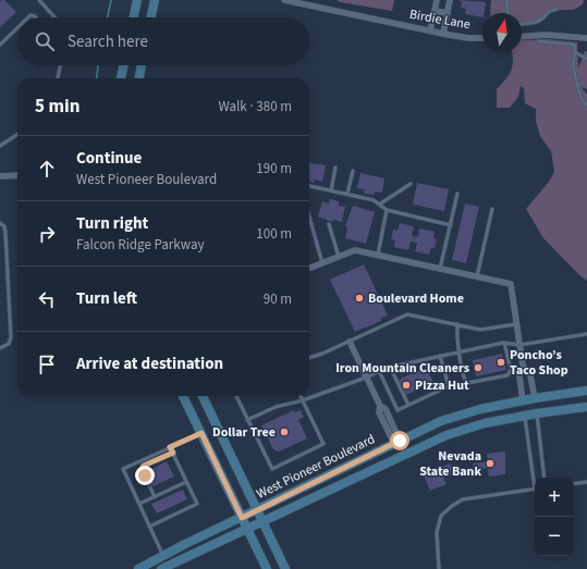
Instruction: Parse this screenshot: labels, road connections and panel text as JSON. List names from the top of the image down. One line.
{"streets":{"main road":["West Pioneer Boulevard"],"street":["Birdie Lane"]},"places":["Boulevard Home","Poncho’s Taco Shop","Iron Mountain Cleaners","Pizza Hut","Dollar Tree","Nevada State Bank"],"north":"top","page":{"search":"Search here","heading":["5 min","Walk · 380 m"],"list":[["Continue","West Pioneer Boulevard","190 m"],["Turn right","Falcon Ridge Parkway","100 m"],["Turn left","90 m"],"Arrive at destination"],"map_buttons":["+","−"]}}
